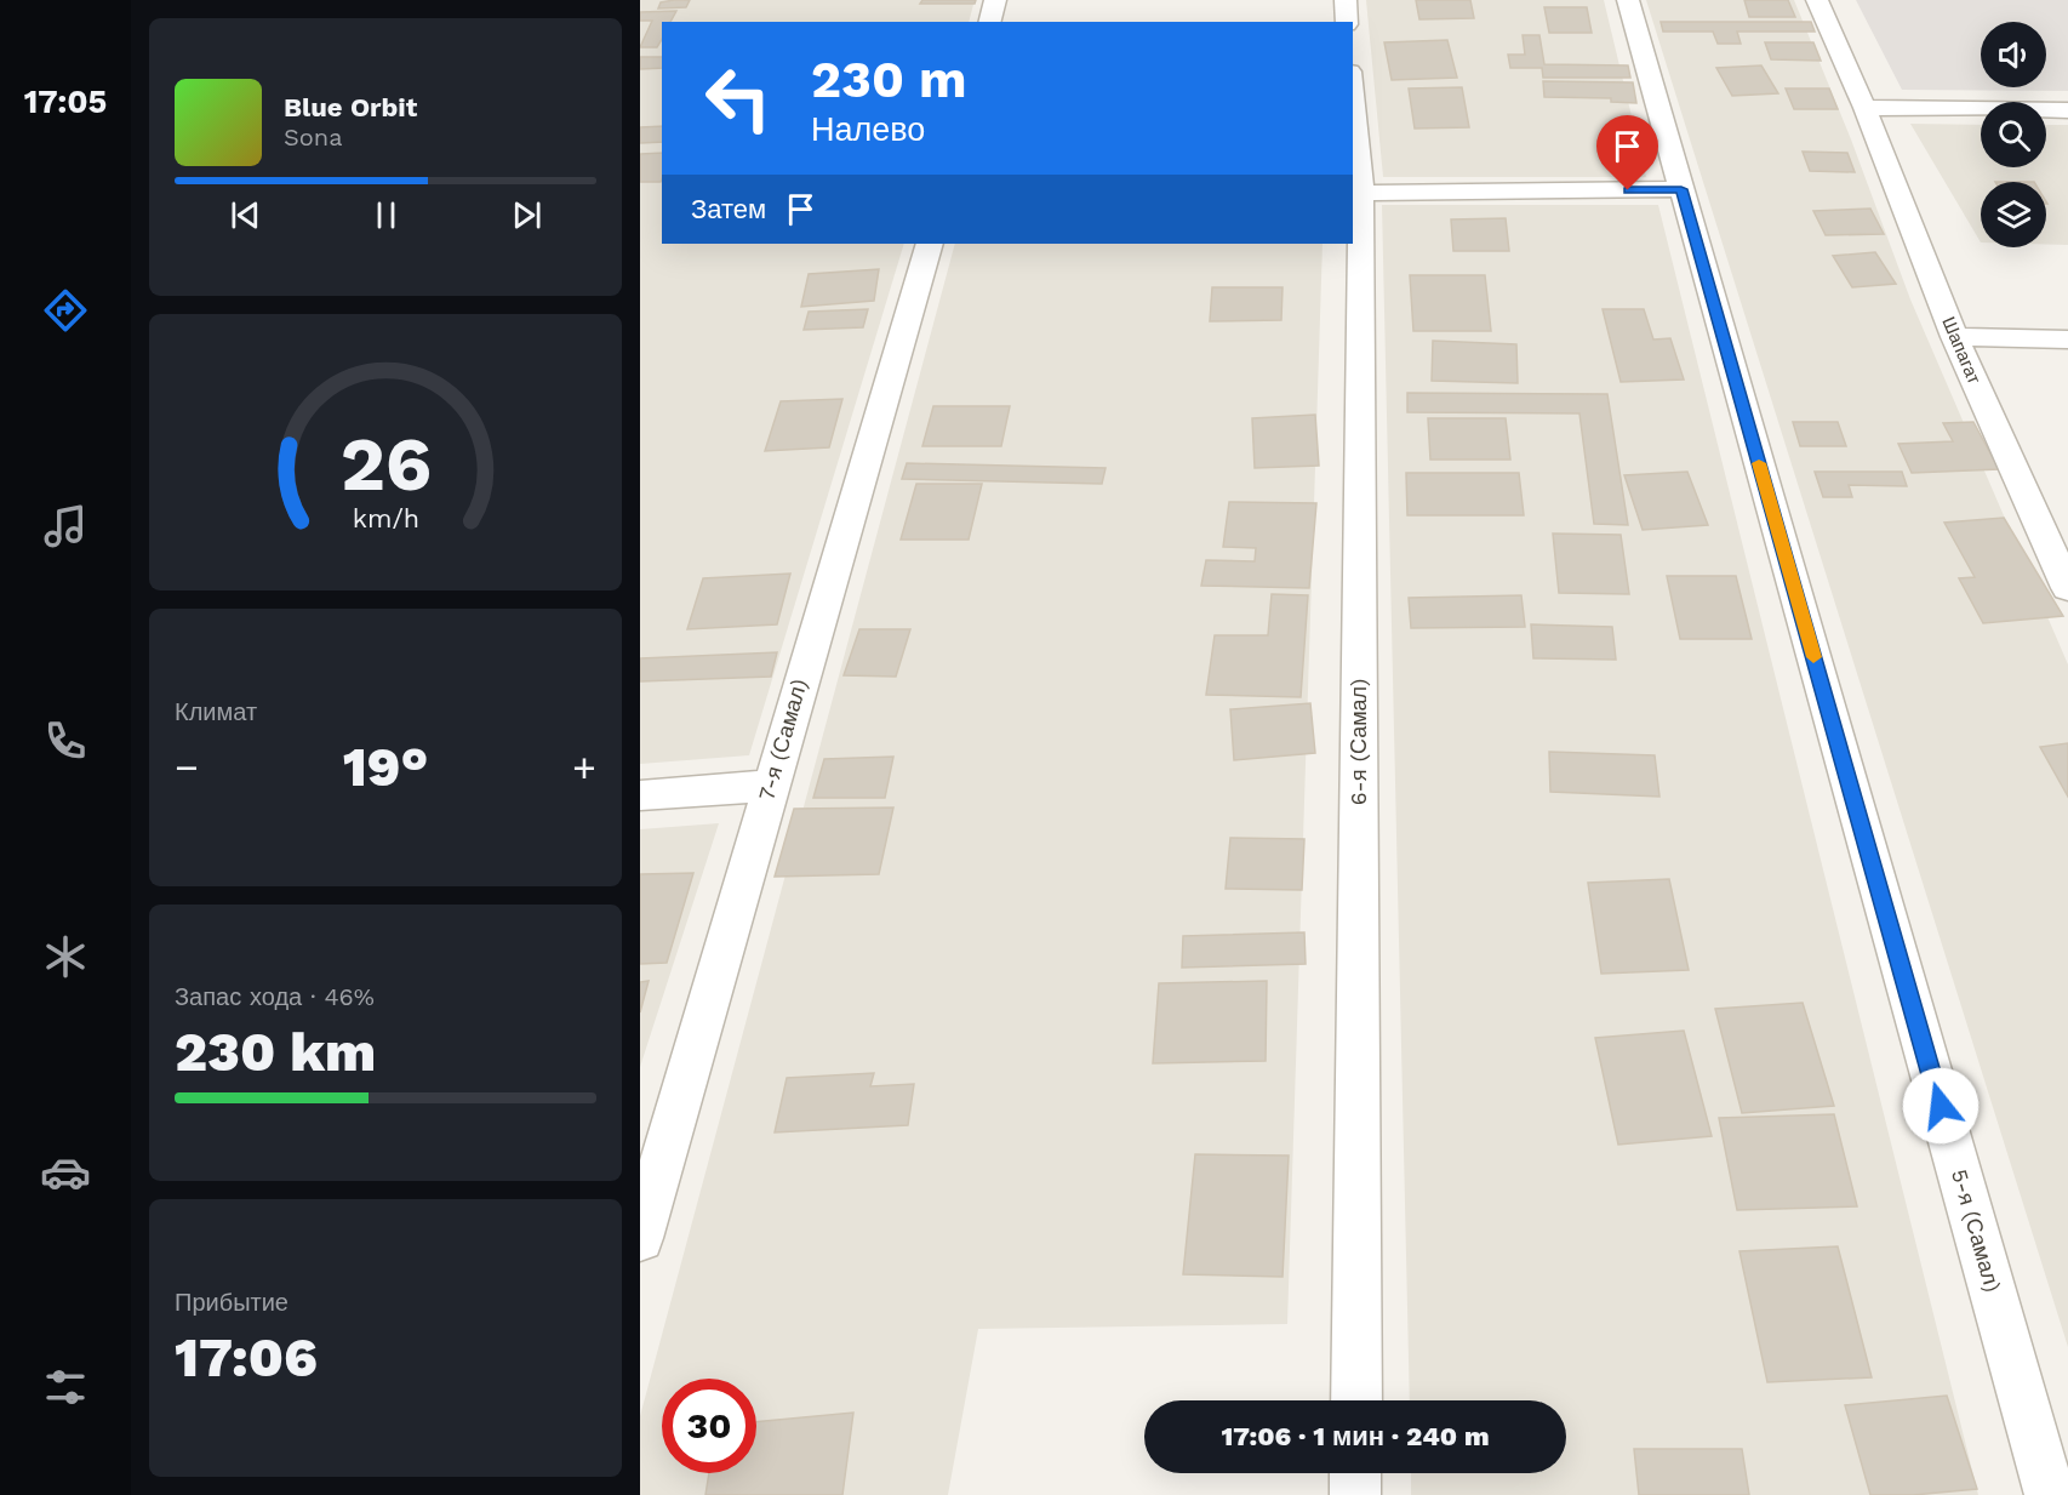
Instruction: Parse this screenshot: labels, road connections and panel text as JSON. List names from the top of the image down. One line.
{"streets":{"street":["Шапагат","7-я (Самал)","6-я (Самал)","5-я (Самал)"]},"page":{"tabs":"17:05","turn":["230 m","Налево"],"song":["Blue Orbit","Sona"],"then":"Затем","tile":["Климат",["Запас хода · 46%","230 km"],["Прибытие","17:06"]],"heat":["−","19°","+"],"limit":"30","trip":"17:06 · 1 мин · 240 m","gauge":["26","km/h"]}}
